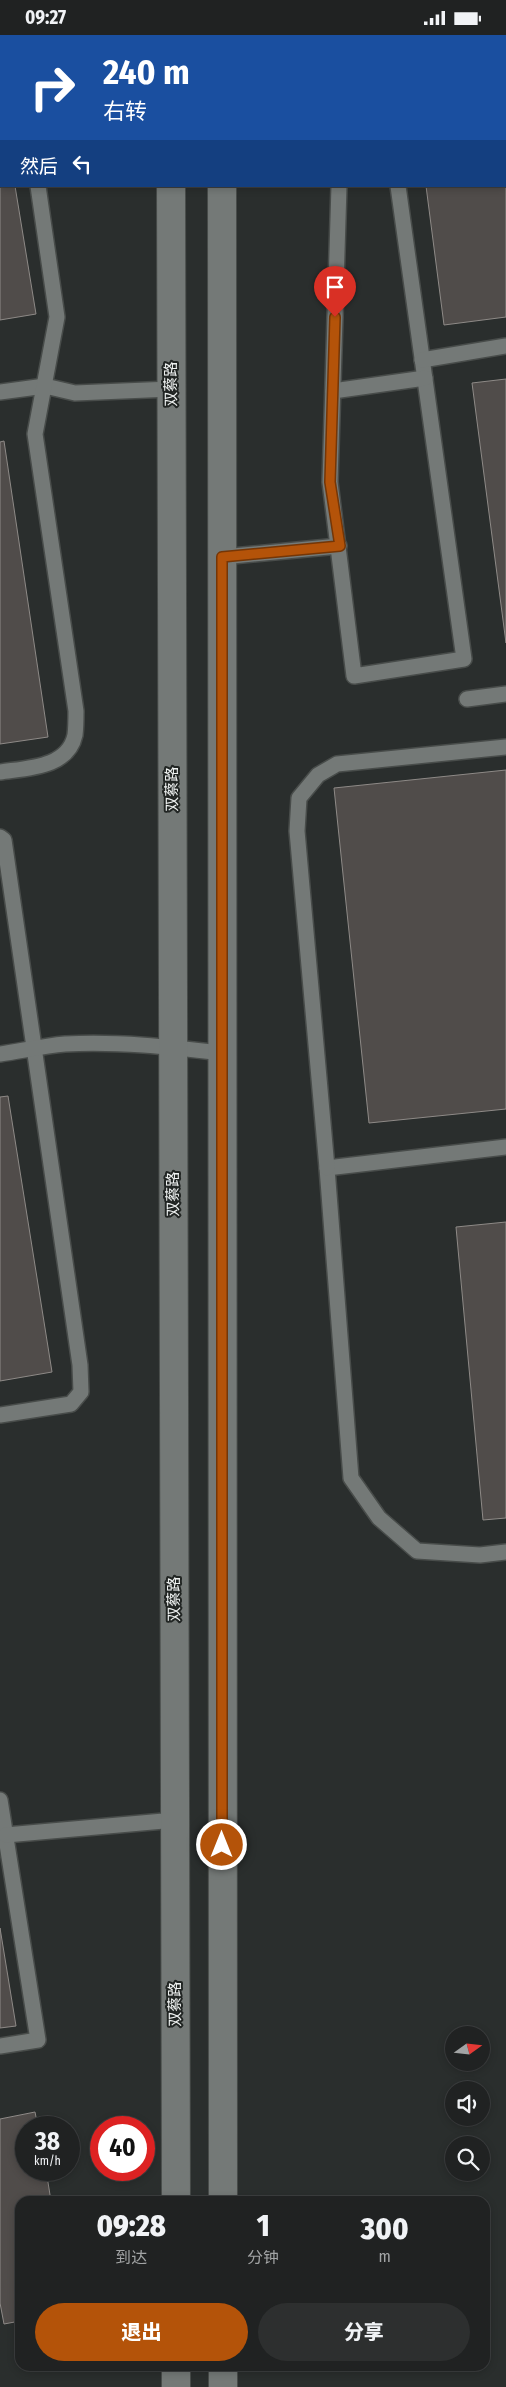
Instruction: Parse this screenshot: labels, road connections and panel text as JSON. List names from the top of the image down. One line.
{"streets":{"street":["双蔡路"]},"north":"right","page":{"status":"09:27","turn":["240 m","右转"],"then":"然后","speed":"38 km/h","limit":"40","eta":["09:28","到达","1","分钟","300","m"],"buttons":["退出","分享"]}}
